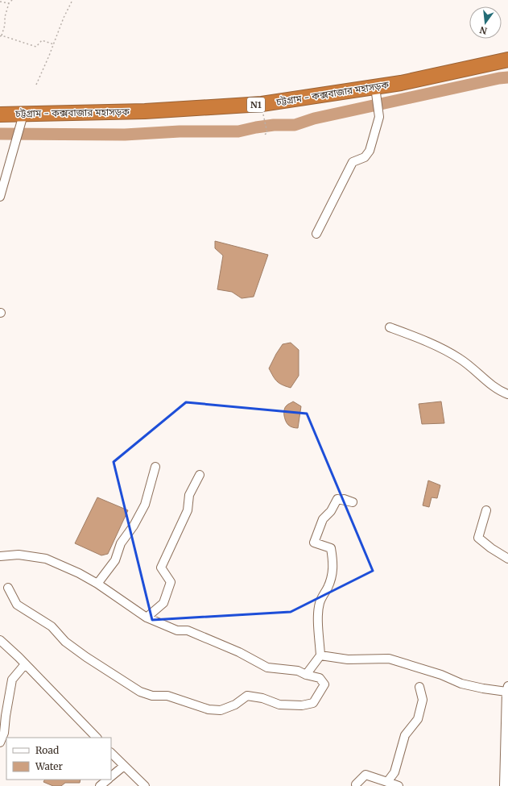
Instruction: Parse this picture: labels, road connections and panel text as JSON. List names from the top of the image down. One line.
{"streets":{"highway":["চট্টগ্রাম - কক্সবাজার মহাসড়ক","N1"]},"legend":["Road","Water"],"north":"bottom"}
